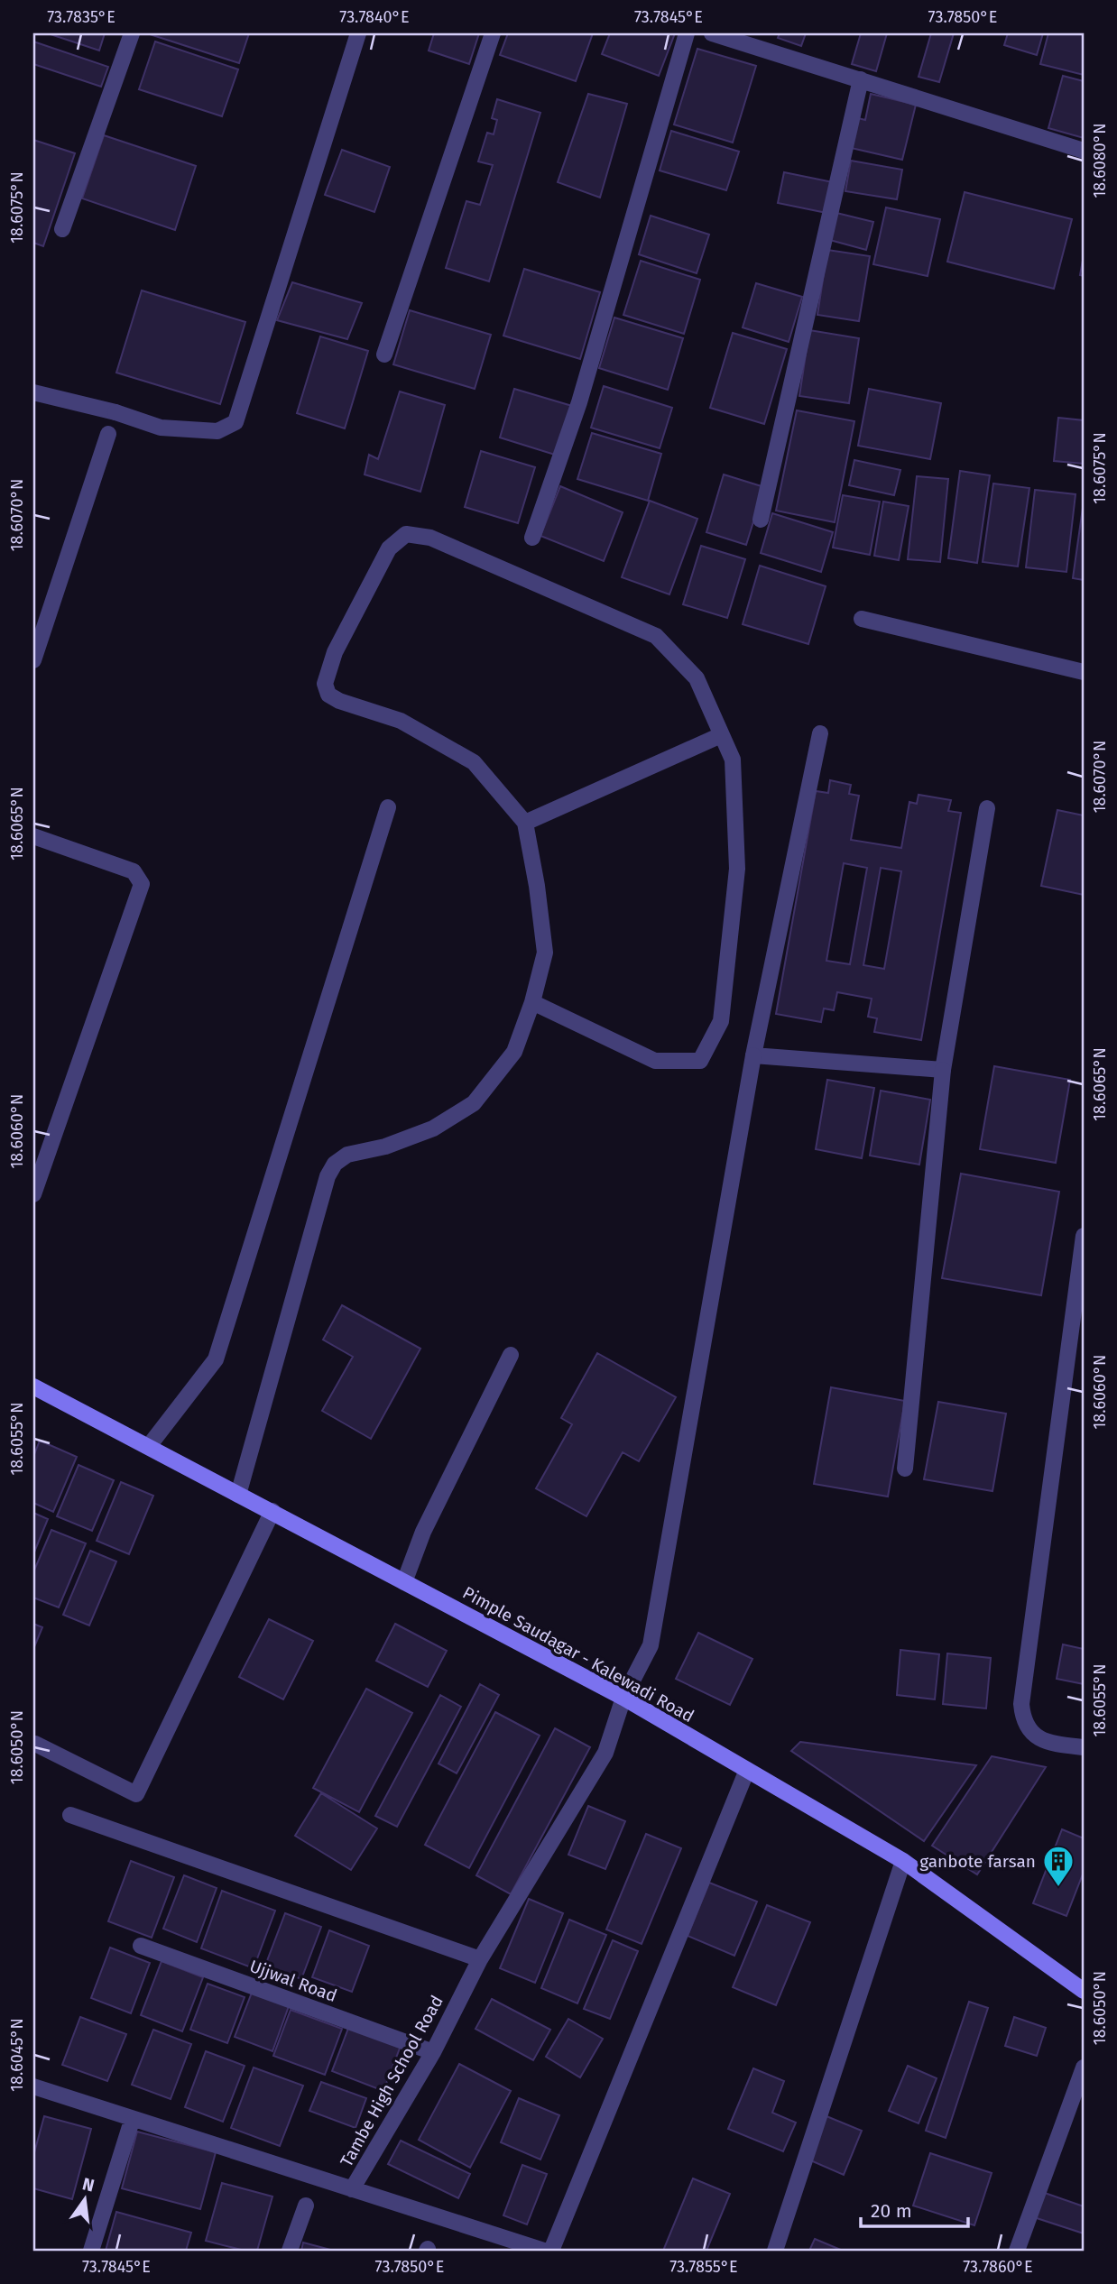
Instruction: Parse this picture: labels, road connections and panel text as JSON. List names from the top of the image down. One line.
{"streets":{"main road":["Pimple Saudagar - Kalewadi Road"],"street":["Ujjwal Road","Tambe High School Road"]},"crossings":[["Pimple Saudagar - Kalewadi Road","Tambe High School Road"],["Ujjwal Road","Tambe High School Road"]],"places":{"building":["ganbote farsan"]},"scale_bar":"20 m","north":"top","coordinates":["73.7835°E","73.7840°E","73.7845°E","73.7850°E","18.6080°N","18.6075°N","18.6070°N","18.6065°N","18.6060°N","18.6055°N","18.6050°N","18.6045°N","73.7855°E","73.7860°E"]}
